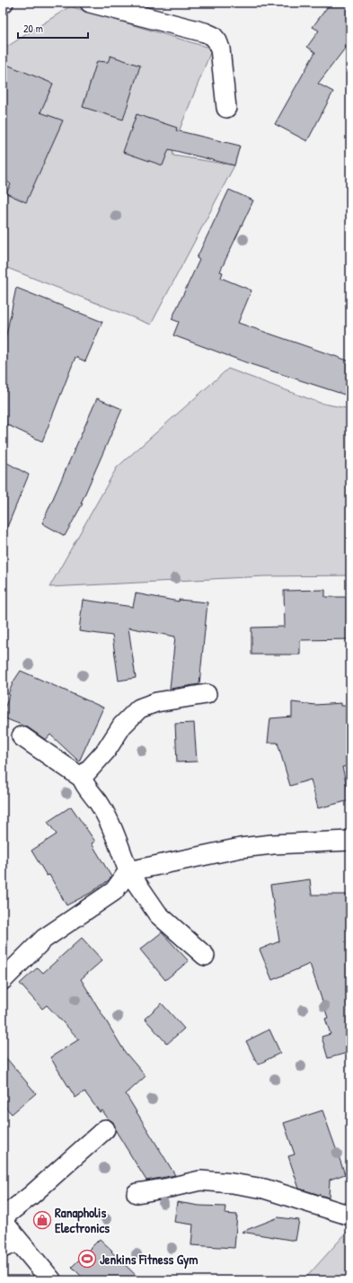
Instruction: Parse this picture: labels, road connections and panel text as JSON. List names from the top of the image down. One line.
{"places":{"shop":["Ranapholis Electronics"],"sports":["Jenkins Fitness Gym"]},"scale_bar":"20 m"}
